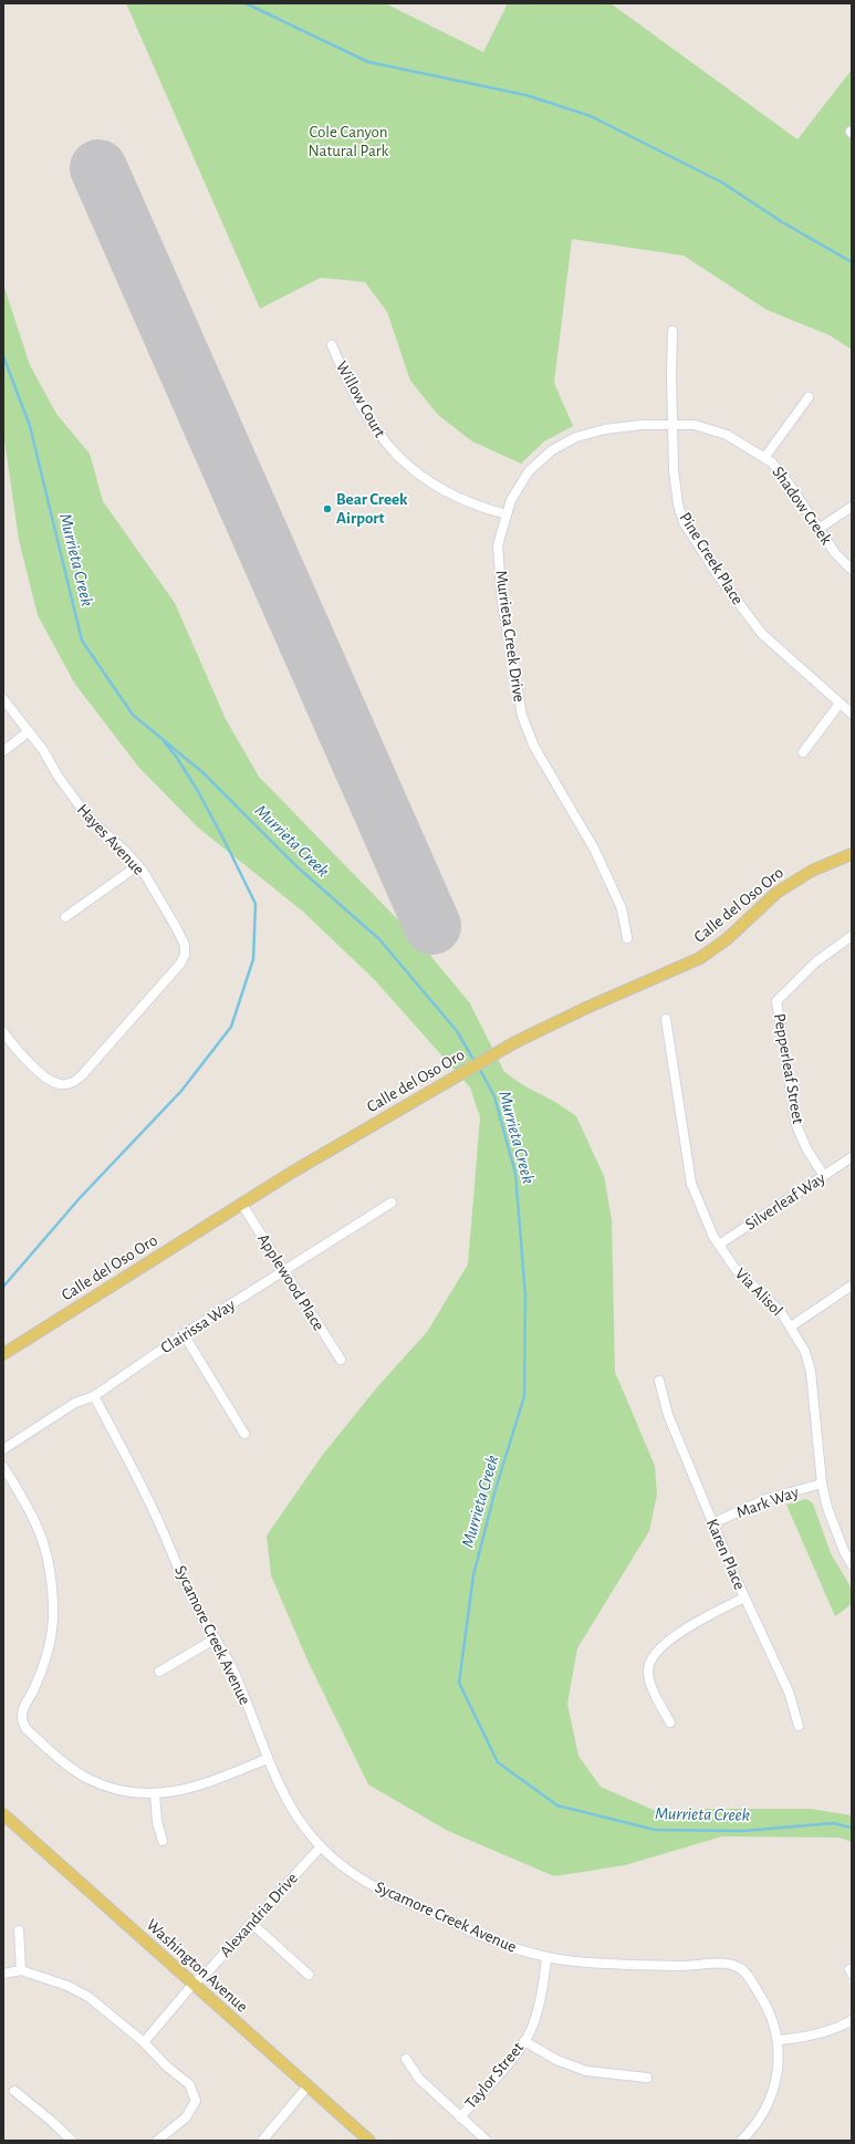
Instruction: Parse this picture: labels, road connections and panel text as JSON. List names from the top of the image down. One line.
{"streets":{"main road":["Calle del Oso Oro","Washington Avenue"],"street":["Willow Court","Shadow Creek","Pine Creek Place","Murrieta Creek Drive","Hayes Avenue","Pepperleaf Street","Silverleaf Way","Applewood Place","Via Alisol","Clairissa Way","Mark Way","Karen Place","Sycamore Creek Avenue","Alexandria Drive","Taylor Street"]},"crossings":[["Willow Court","Murrieta Creek Drive"],["Shadow Creek","Pine Creek Place"],["Shadow Creek","Murrieta Creek Drive"],["Pine Creek Place","Murrieta Creek Drive"],["Calle del Oso Oro","Applewood Place"],["Pepperleaf Street","Silverleaf Way"],["Silverleaf Way","Via Alisol"],["Applewood Place","Clairissa Way"],["Via Alisol","Mark Way"],["Clairissa Way","Sycamore Creek Avenue"],["Mark Way","Karen Place"],["Sycamore Creek Avenue","Alexandria Drive"],["Sycamore Creek Avenue","Taylor Street"],["Alexandria Drive","Washington Avenue"]],"water":["Murrieta Creek"],"parks":["Cole Canyon Natural Park"],"places":["Bear Creek Airport"]}
